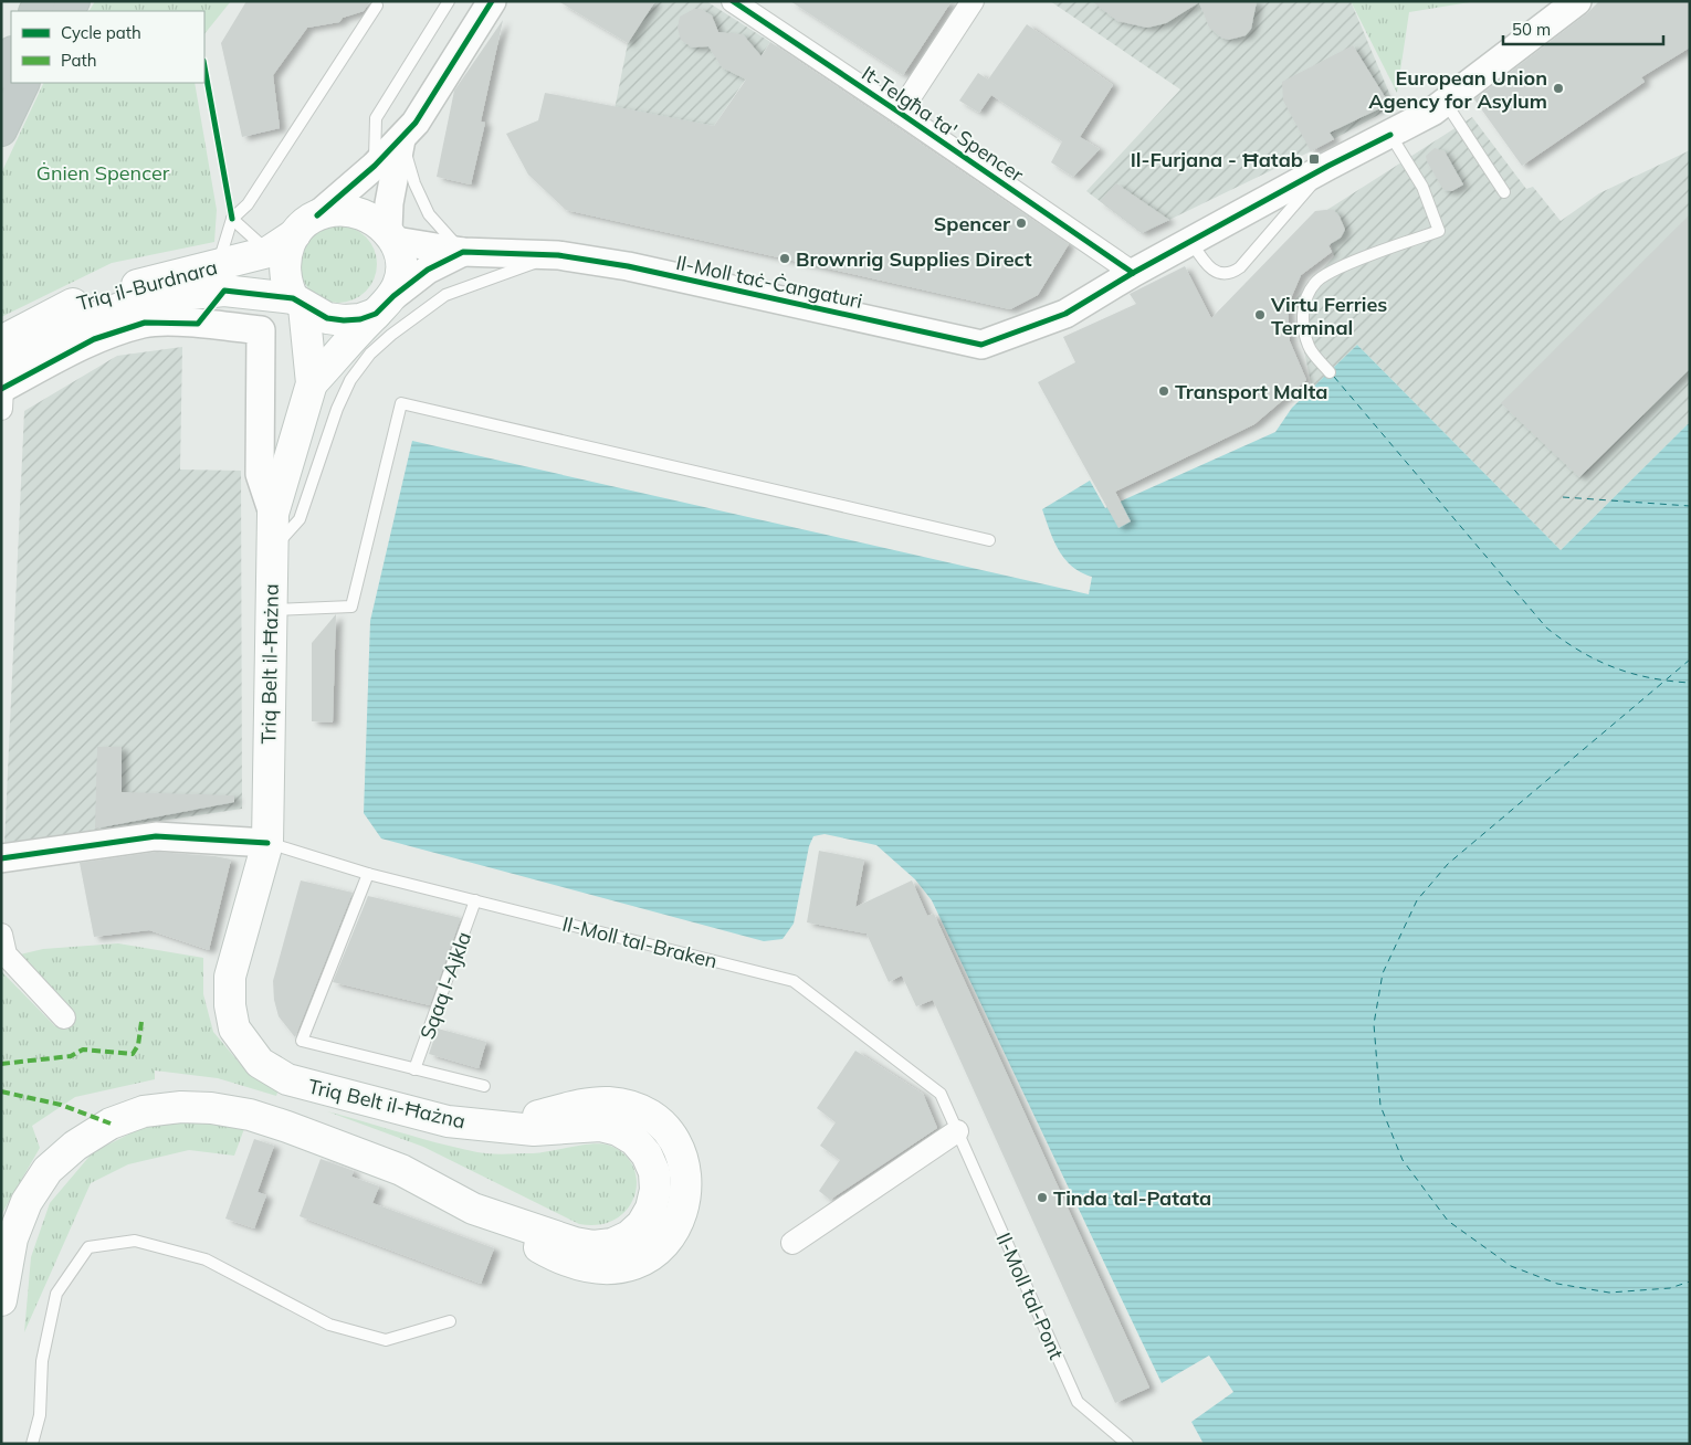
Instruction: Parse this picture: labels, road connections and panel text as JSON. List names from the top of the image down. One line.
{"streets":{"main road":["Triq il-Burdnara","Triq Belt il-Ħażna"],"street":["It-Telgħa ta' Spencer","Il-Moll taċ-Ċangaturi"],"lane":["Il-Moll tal-Braken","Sqaq l-Ajkla","Il-Moll tal-Pont"]},"crossings":[["It-Telgħa ta' Spencer","Il-Moll taċ-Ċangaturi"],["Il-Moll taċ-Ċangaturi","Triq il-Burdnara"],["Triq Belt il-Ħażna","Il-Moll tal-Braken"],["Il-Moll tal-Braken","Sqaq l-Ajkla"],["Il-Moll tal-Braken","Il-Moll tal-Pont"]],"parks":["Ġnien Spencer"],"places":{"other":["European Union Agency for Asylum","Spencer","Brownrig Supplies Direct","Virtu Ferries Terminal","Transport Malta","Tinda tal-Patata"],"transit":["Il-Furjana - Ħatab"]},"legend":["Cycle path","Path"],"scale_bar":"50 m"}
